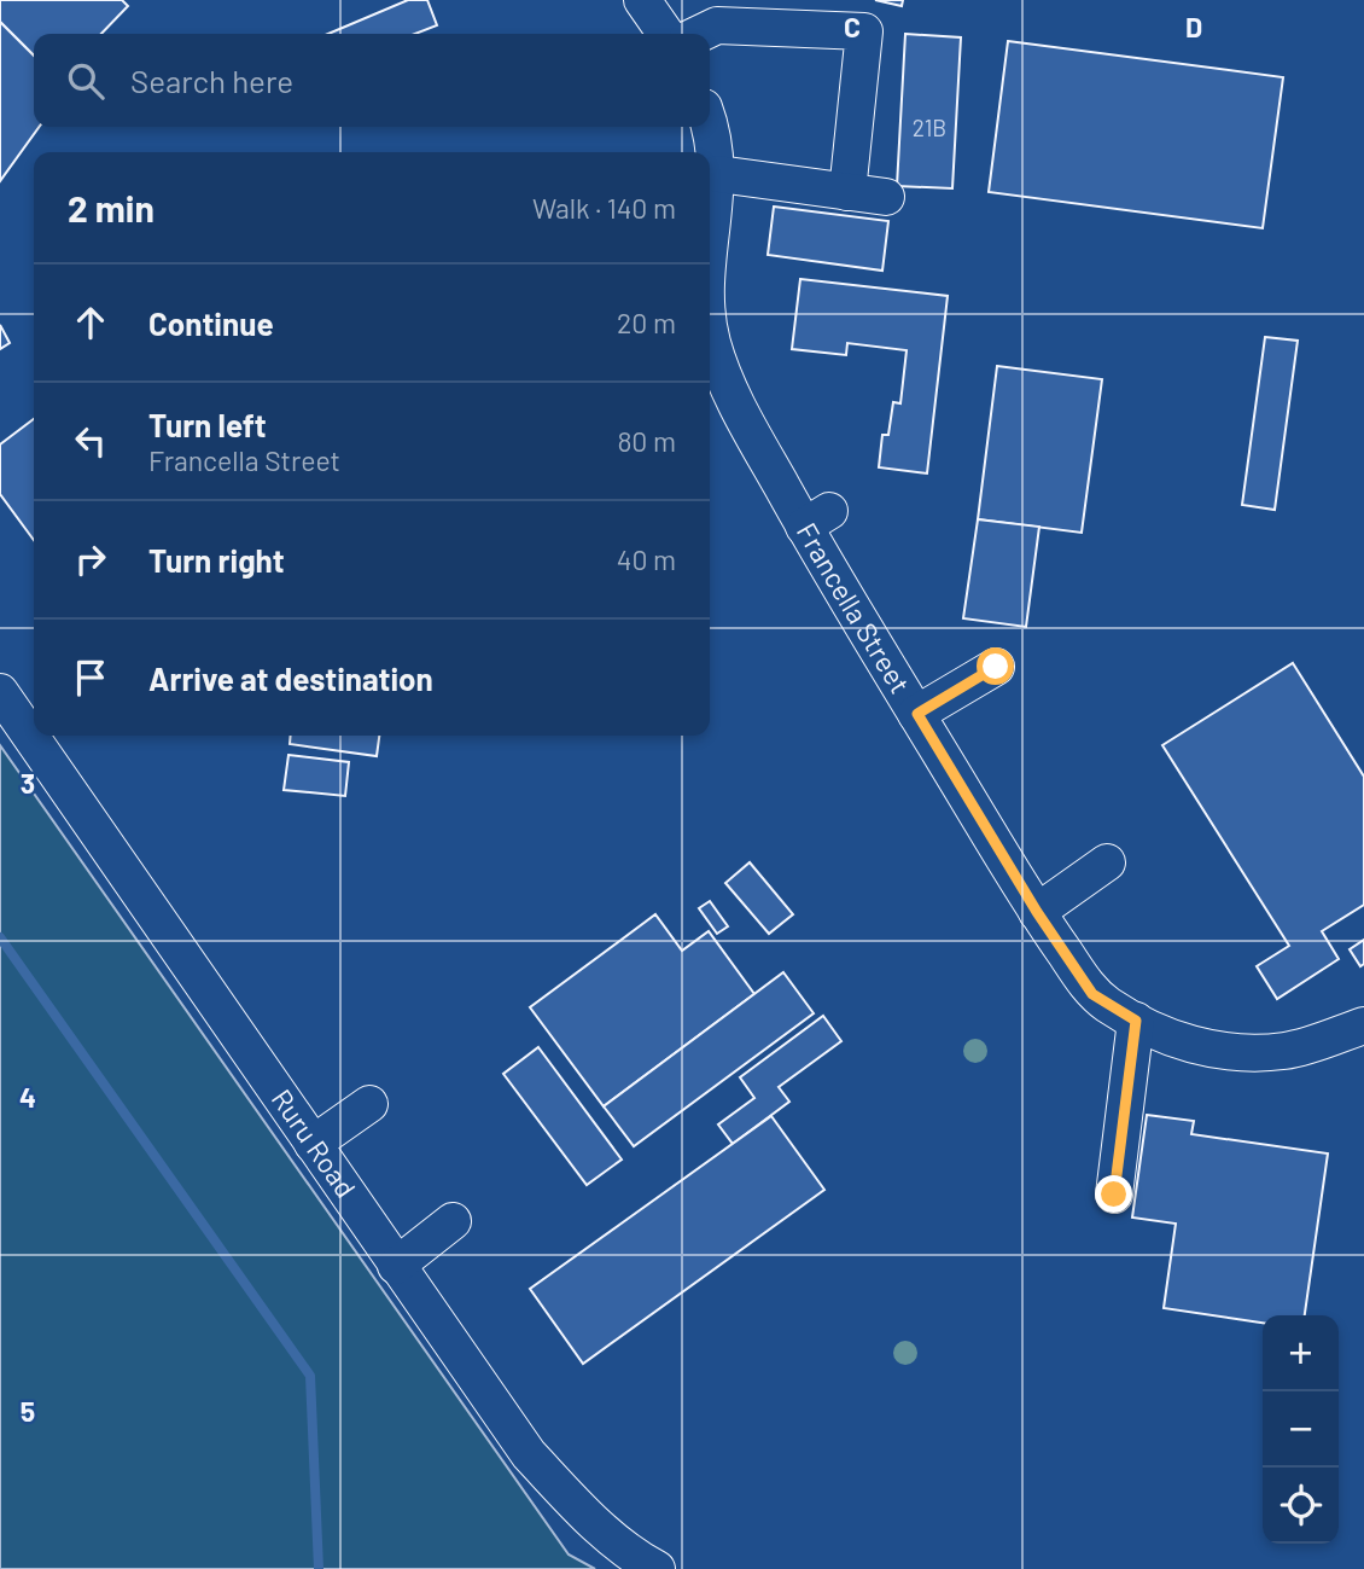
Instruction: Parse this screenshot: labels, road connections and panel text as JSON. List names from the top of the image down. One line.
{"streets":{"street":["Francella Street","Ruru Road"]},"house_numbers":["21B"],"page":{"search":"Search here","heading":["2 min","Walk · 140 m"],"list":[["Continue","20 m"],["Turn left","Francella Street","80 m"],["Turn right","40 m"],"Arrive at destination"],"map_buttons":["+","−"]},"grid":{"columns":["C","D"],"rows":["3","4","5"]}}
